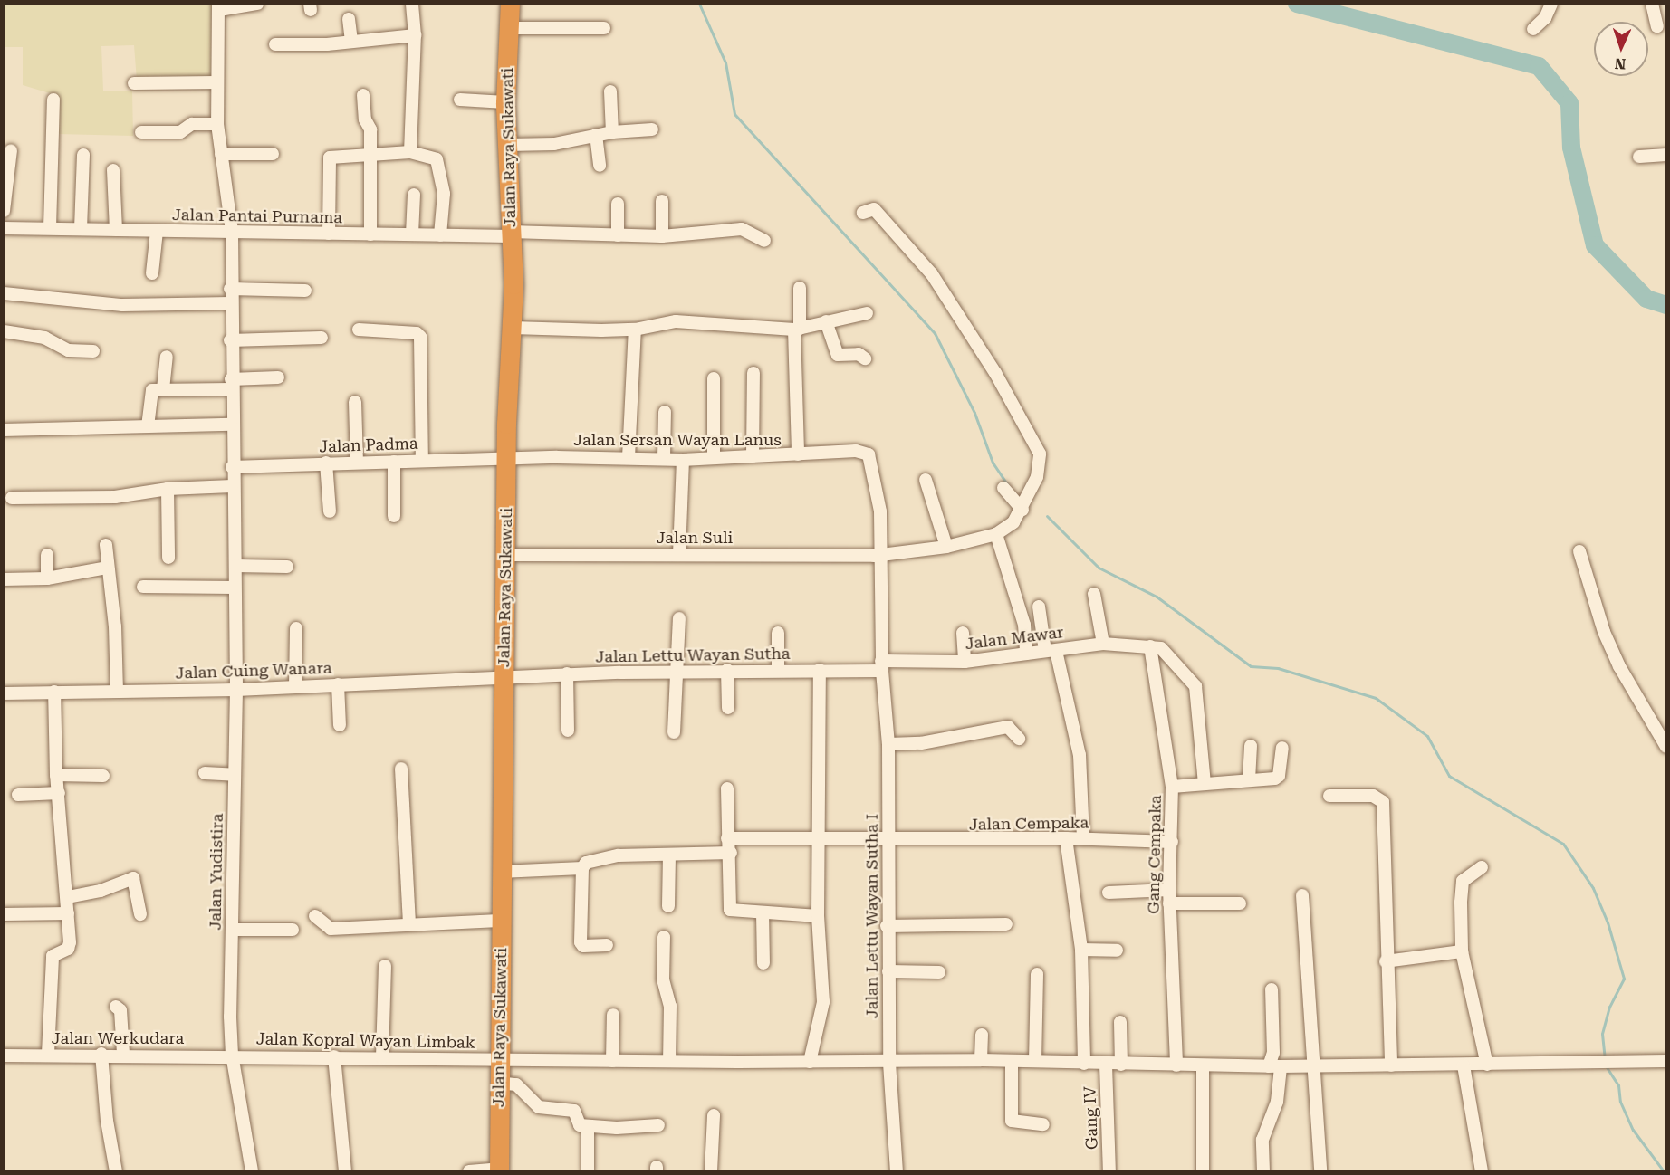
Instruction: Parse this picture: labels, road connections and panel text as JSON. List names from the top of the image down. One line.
{"streets":{"highway":["Jalan Raya Sukawati"],"street":["Jalan Pantai Purnama","Jalan Sersan Wayan Lanus","Jalan Padma","Jalan Suli","Jalan Mawar","Jalan Lettu Wayan Sutha","Jalan Cuing Wanara","Jalan Cempaka","Gang Cempaka","Jalan Yudistira","Jalan Lettu Wayan Sutha I","Jalan Werkudara","Jalan Kopral Wayan Limbak","Gang IV"]},"crossings":[["Jalan Raya Sukawati","Jalan Pantai Purnama"],["Jalan Raya Sukawati","Jalan Sersan Wayan Lanus"],["Jalan Raya Sukawati","Jalan Padma"],["Jalan Raya Sukawati","Jalan Suli"],["Jalan Raya Sukawati","Jalan Lettu Wayan Sutha"],["Jalan Raya Sukawati","Jalan Cuing Wanara"],["Jalan Raya Sukawati","Jalan Kopral Wayan Limbak"],["Jalan Pantai Purnama","Jalan Yudistira"],["Jalan Sersan Wayan Lanus","Jalan Padma"],["Jalan Sersan Wayan Lanus","Jalan Suli"],["Jalan Sersan Wayan Lanus","Jalan Mawar"],["Jalan Sersan Wayan Lanus","Jalan Lettu Wayan Sutha"],["Jalan Sersan Wayan Lanus","Jalan Lettu Wayan Sutha I"],["Jalan Padma","Jalan Yudistira"],["Jalan Mawar","Jalan Lettu Wayan Sutha"],["Jalan Mawar","Gang Cempaka"],["Jalan Mawar","Jalan Lettu Wayan Sutha I"],["Jalan Lettu Wayan Sutha","Jalan Cuing Wanara"],["Jalan Lettu Wayan Sutha","Jalan Lettu Wayan Sutha I"],["Jalan Cuing Wanara","Jalan Yudistira"],["Jalan Cempaka","Gang Cempaka"],["Jalan Cempaka","Jalan Lettu Wayan Sutha I"],["Gang Cempaka","Jalan Kopral Wayan Limbak"],["Jalan Yudistira","Jalan Werkudara"],["Jalan Yudistira","Jalan Kopral Wayan Limbak"],["Jalan Lettu Wayan Sutha I","Jalan Kopral Wayan Limbak"],["Jalan Werkudara","Jalan Kopral Wayan Limbak"],["Jalan Kopral Wayan Limbak","Gang IV"]],"north":"bottom"}
